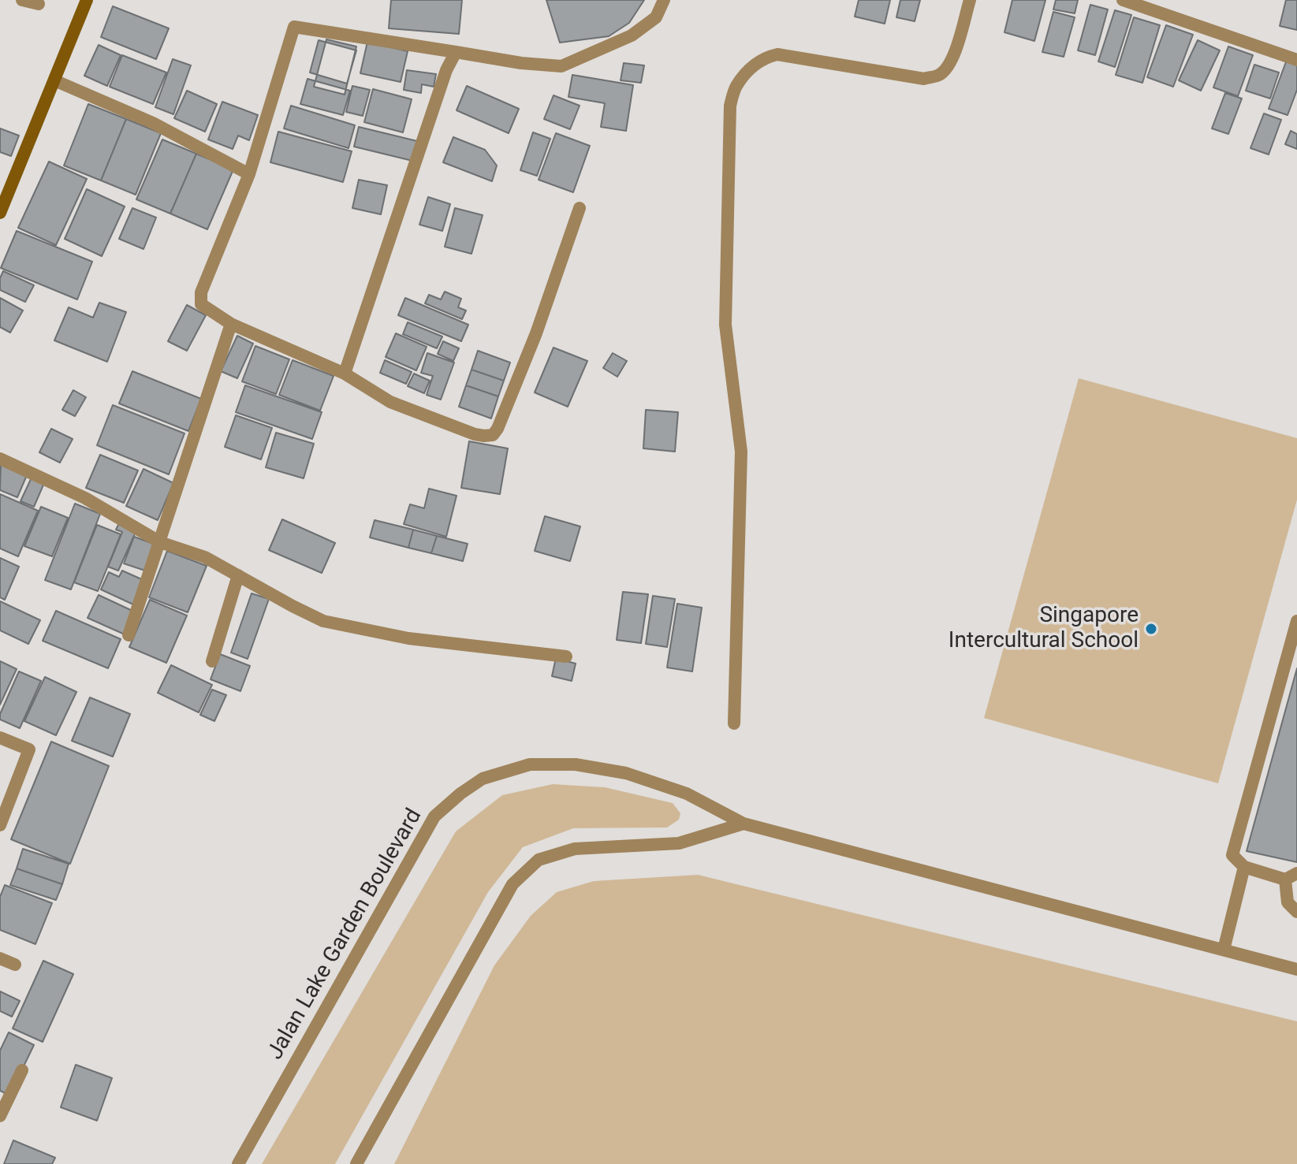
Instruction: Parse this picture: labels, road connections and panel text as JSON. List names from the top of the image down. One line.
{"streets":{"street":["Jalan Lake Garden Boulevard"]},"places":["Singapore Intercultural School"]}
